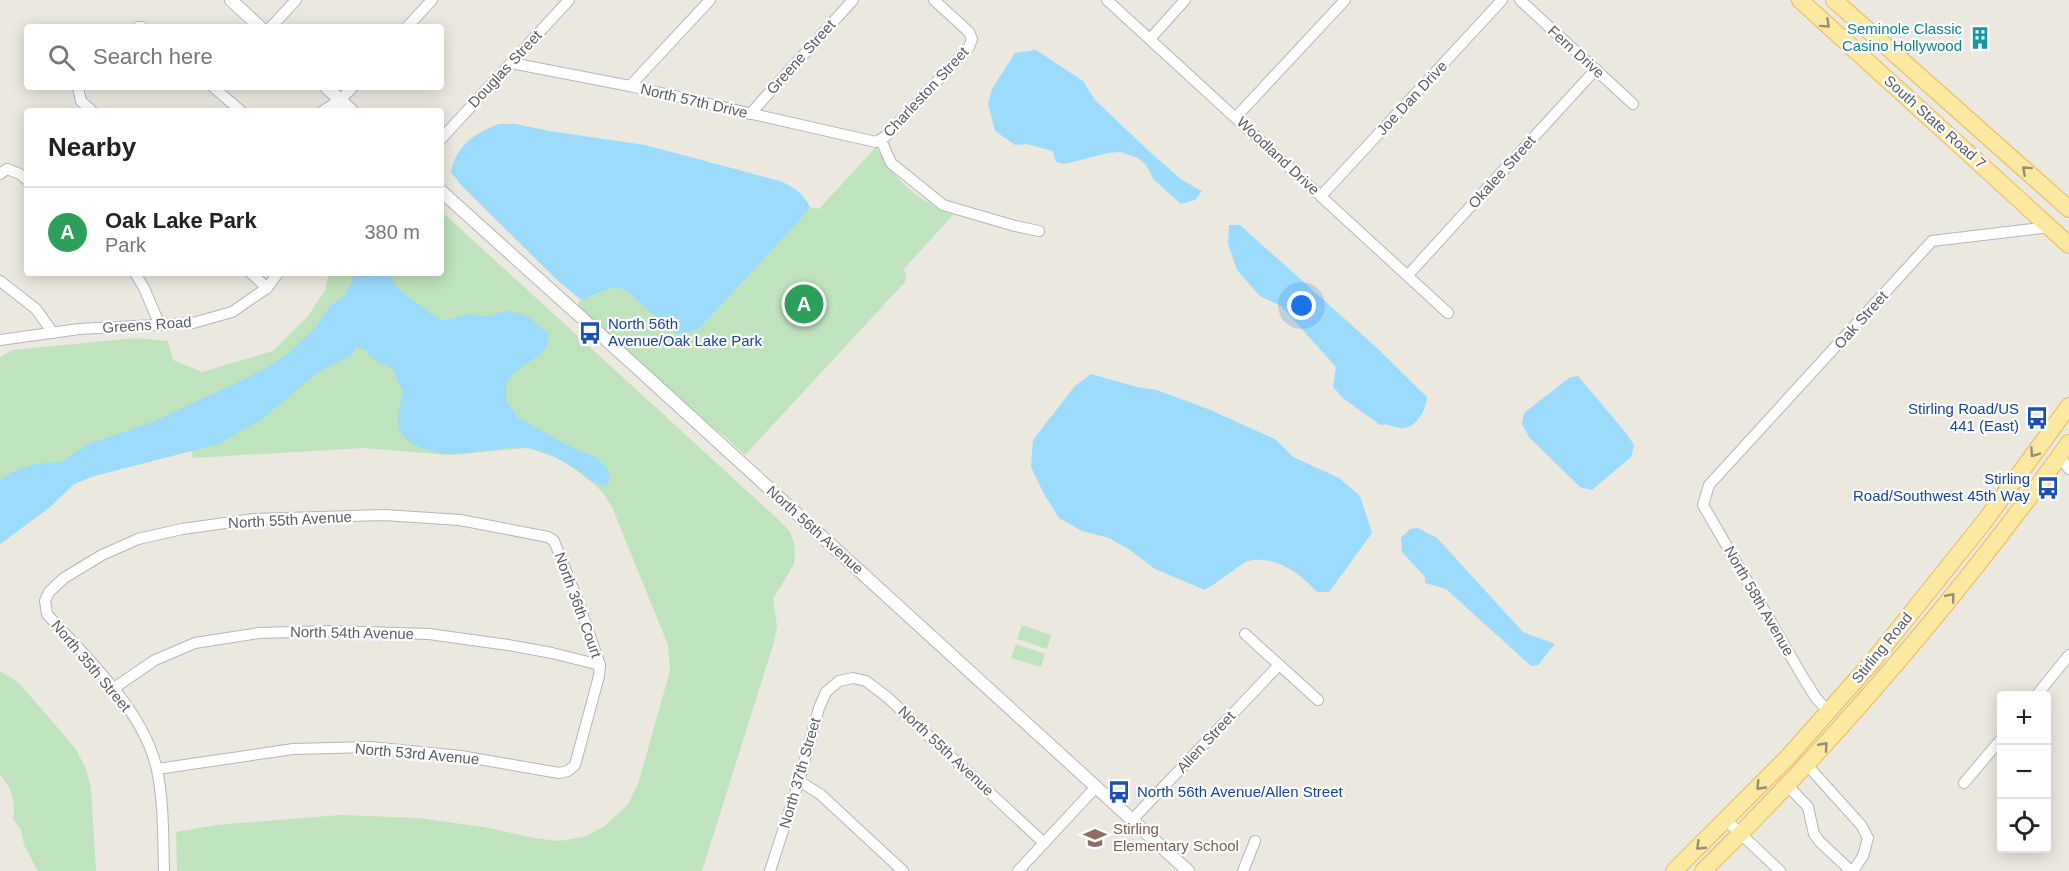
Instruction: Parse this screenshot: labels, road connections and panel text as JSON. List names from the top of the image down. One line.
{"streets":{"main road":["South State Road 7","Stirling Road"],"street":["Fern Drive","Greene Street","Douglas Street","Charleston Street","Joe Dan Drive","North 57th Drive","Woodland Drive","Okalee Street","Oak Street","Greens Road","North 55th Avenue","North 56th Avenue","North 58th Avenue","North 36th Court","North 54th Avenue","North 35th Street","Allen Street","North 53rd Avenue","North 37th Street"]},"crossings":[["Fern Drive","Okalee Street"],["Greene Street","North 57th Drive"],["Douglas Street","North 57th Drive"],["Charleston Street","North 57th Drive"],["Joe Dan Drive","Woodland Drive"],["South State Road 7","Oak Street"],["Woodland Drive","Okalee Street"],["Oak Street","North 58th Avenue"],["North 55th Avenue","North 36th Court"],["North 55th Avenue","North 35th Street"],["North 55th Avenue","North 37th Street"],["North 56th Avenue","Allen Street"],["North 58th Avenue","Stirling Road"],["North 36th Court","North 54th Avenue"],["North 36th Court","North 53rd Avenue"],["North 54th Avenue","North 35th Street"],["North 35th Street","North 53rd Avenue"]],"places":{"building":["Seminole Classic Casino Hollywood"],"bus stop":["North 56th Avenue/Oak Lake Park","Stirling Road/US 441 (East)","Stirling Road/Southwest 45th Way","North 56th Avenue/Allen Street"],"school or university":["Stirling Elementary School"]},"page":{"search":"Search here","heading":"Nearby","list":[{"mark":"A","name":"Oak Lake Park","note":"Park","value":"380 m"}],"pins":"A","map_buttons":["+","−"]}}
